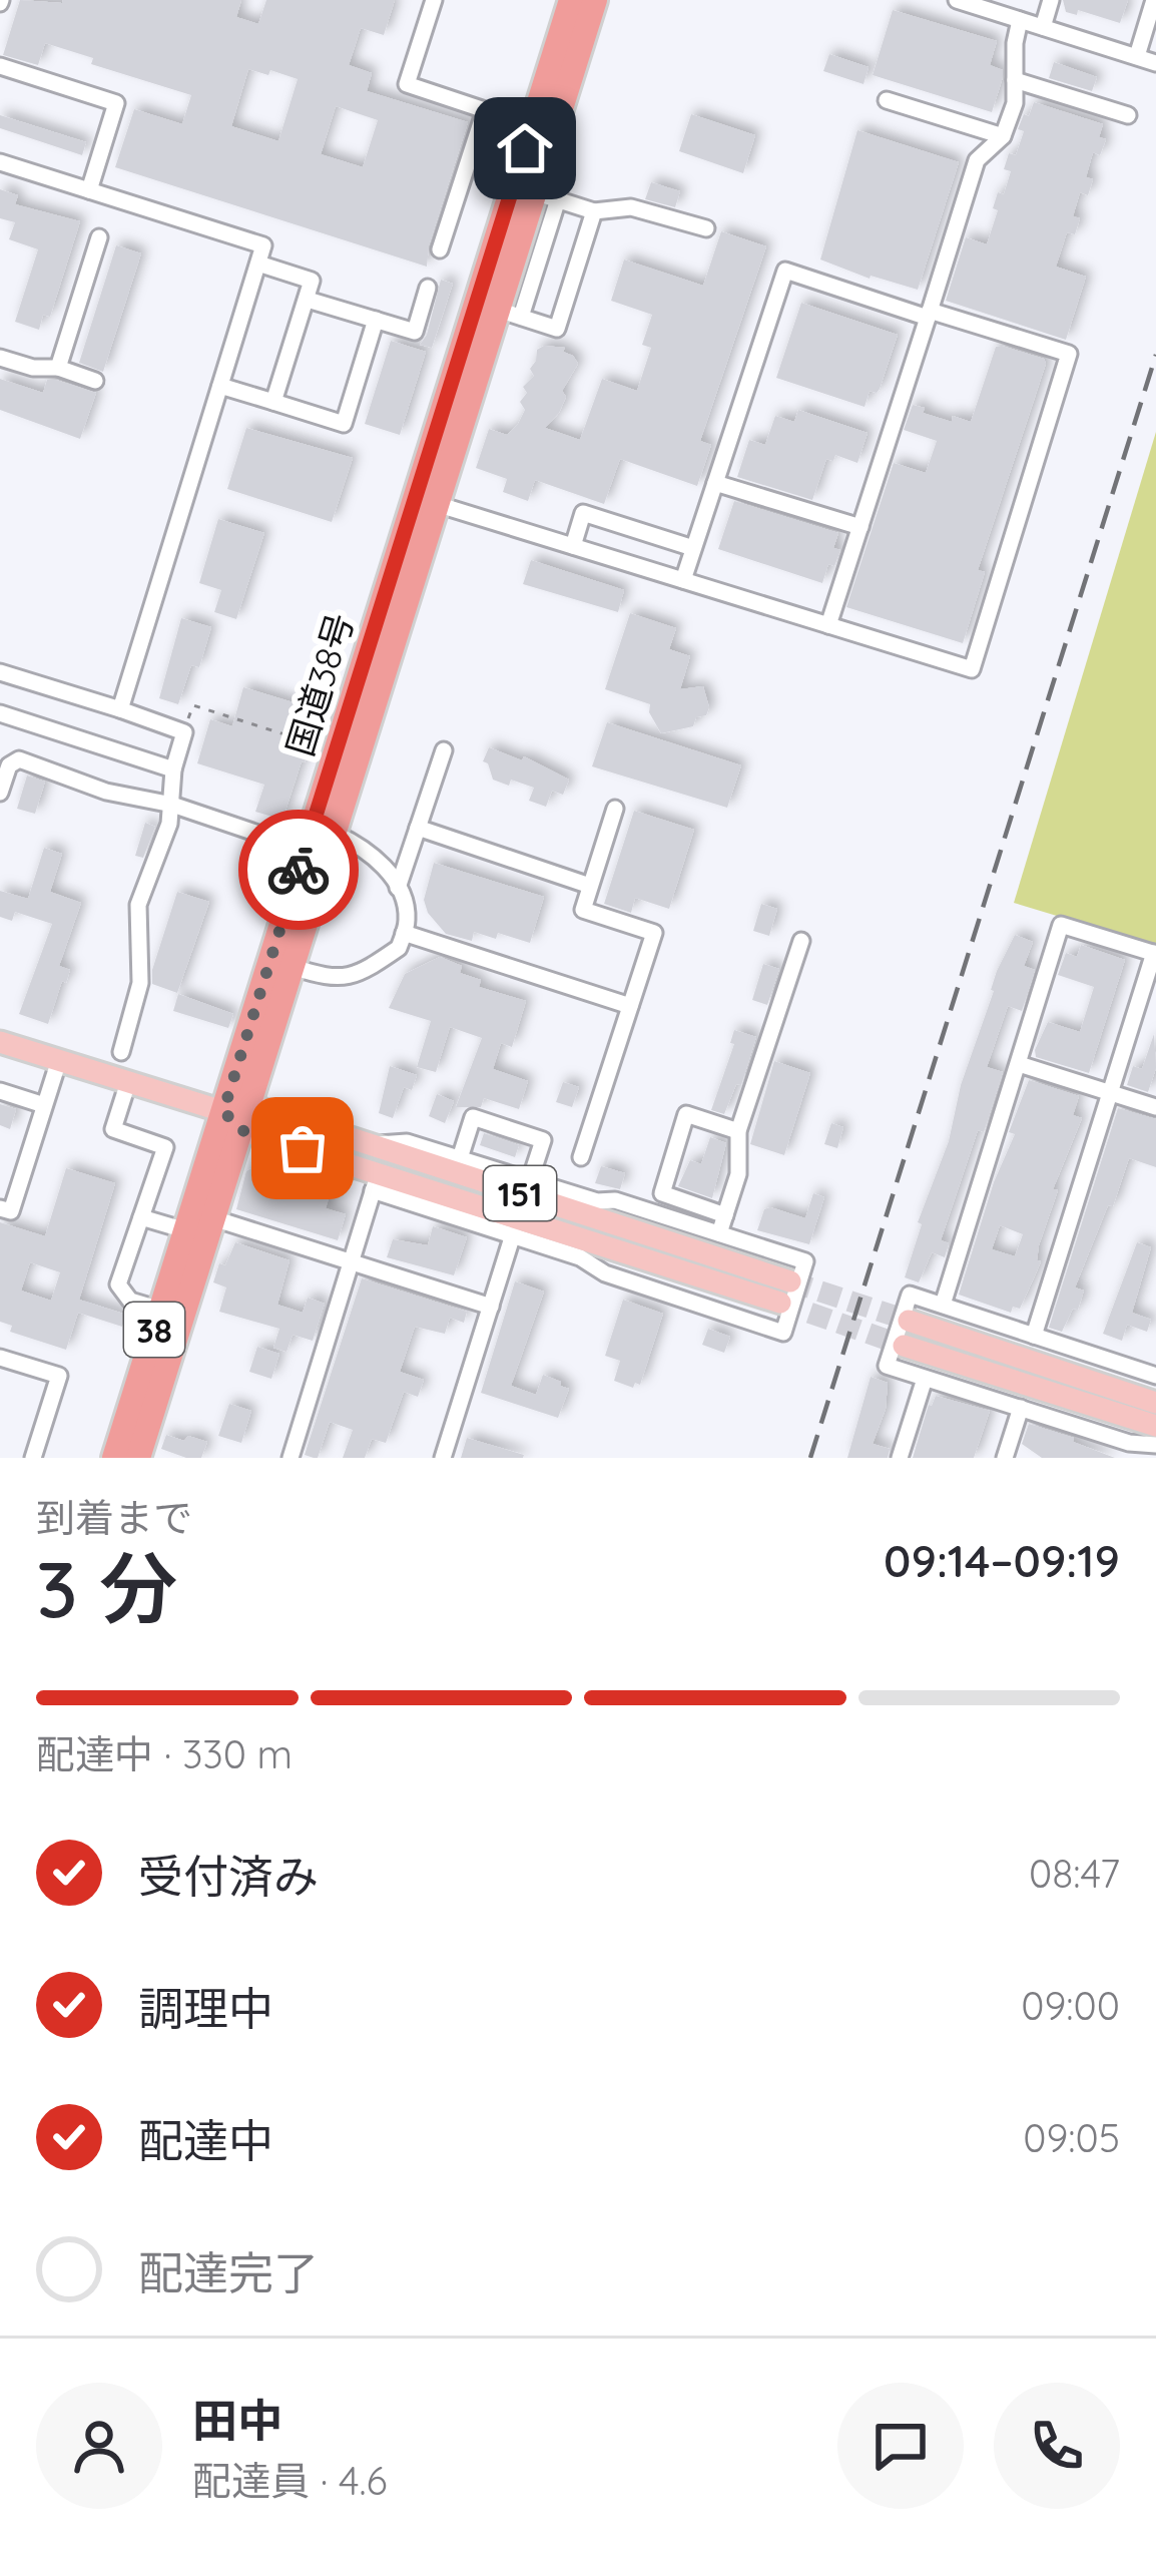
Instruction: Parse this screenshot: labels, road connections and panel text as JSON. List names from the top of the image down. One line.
{"streets":{"highway":["国道38号","38"],"main road":["151"]},"crossings":[["国道38号","151"]],"page":{"heading":["3 分","到着まで","09:14–09:19"],"panel":["田中","配達員 · 4.6"],"bar":"配達中 · 330 m","list":[["受付済み","08:47"],["調理中","09:00"],["配達中","09:05"],"配達完了"]}}
